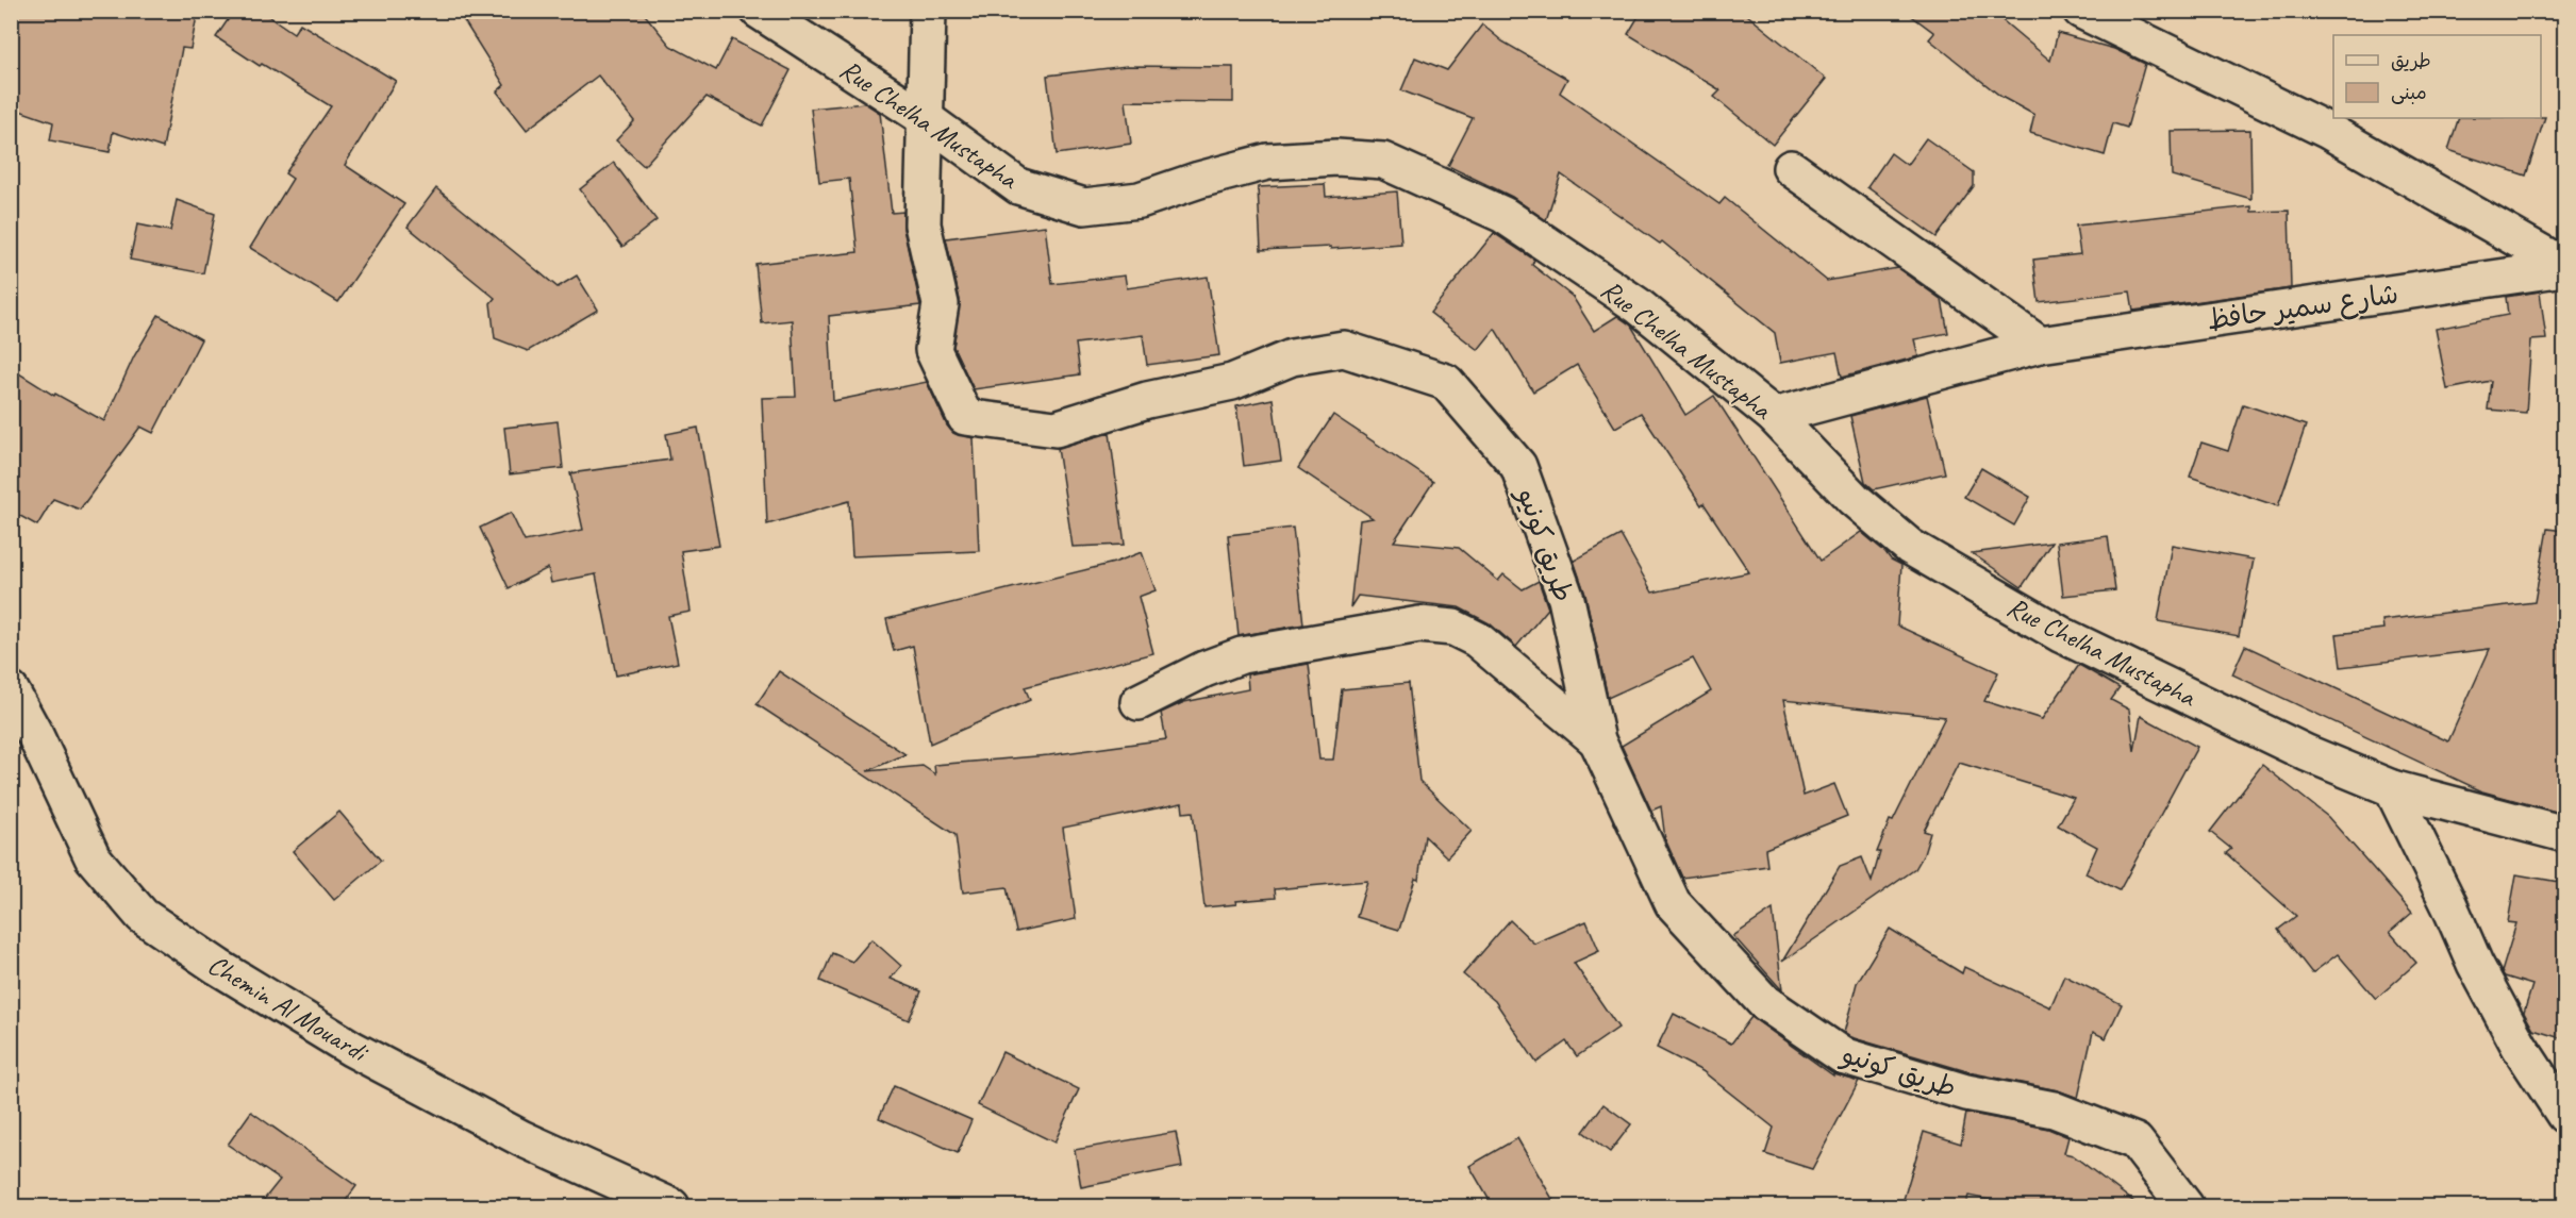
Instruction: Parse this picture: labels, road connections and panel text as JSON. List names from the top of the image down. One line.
{"streets":{"street":["Rue Chelha Mustapha","شارع سمير حافظ","طريق كونيو","Chemin Al Mouardi"]},"crossings":[["Rue Chelha Mustapha","شارع سمير حافظ"],["Rue Chelha Mustapha","طريق كونيو"]],"legend":["طريق","مبنى"]}
